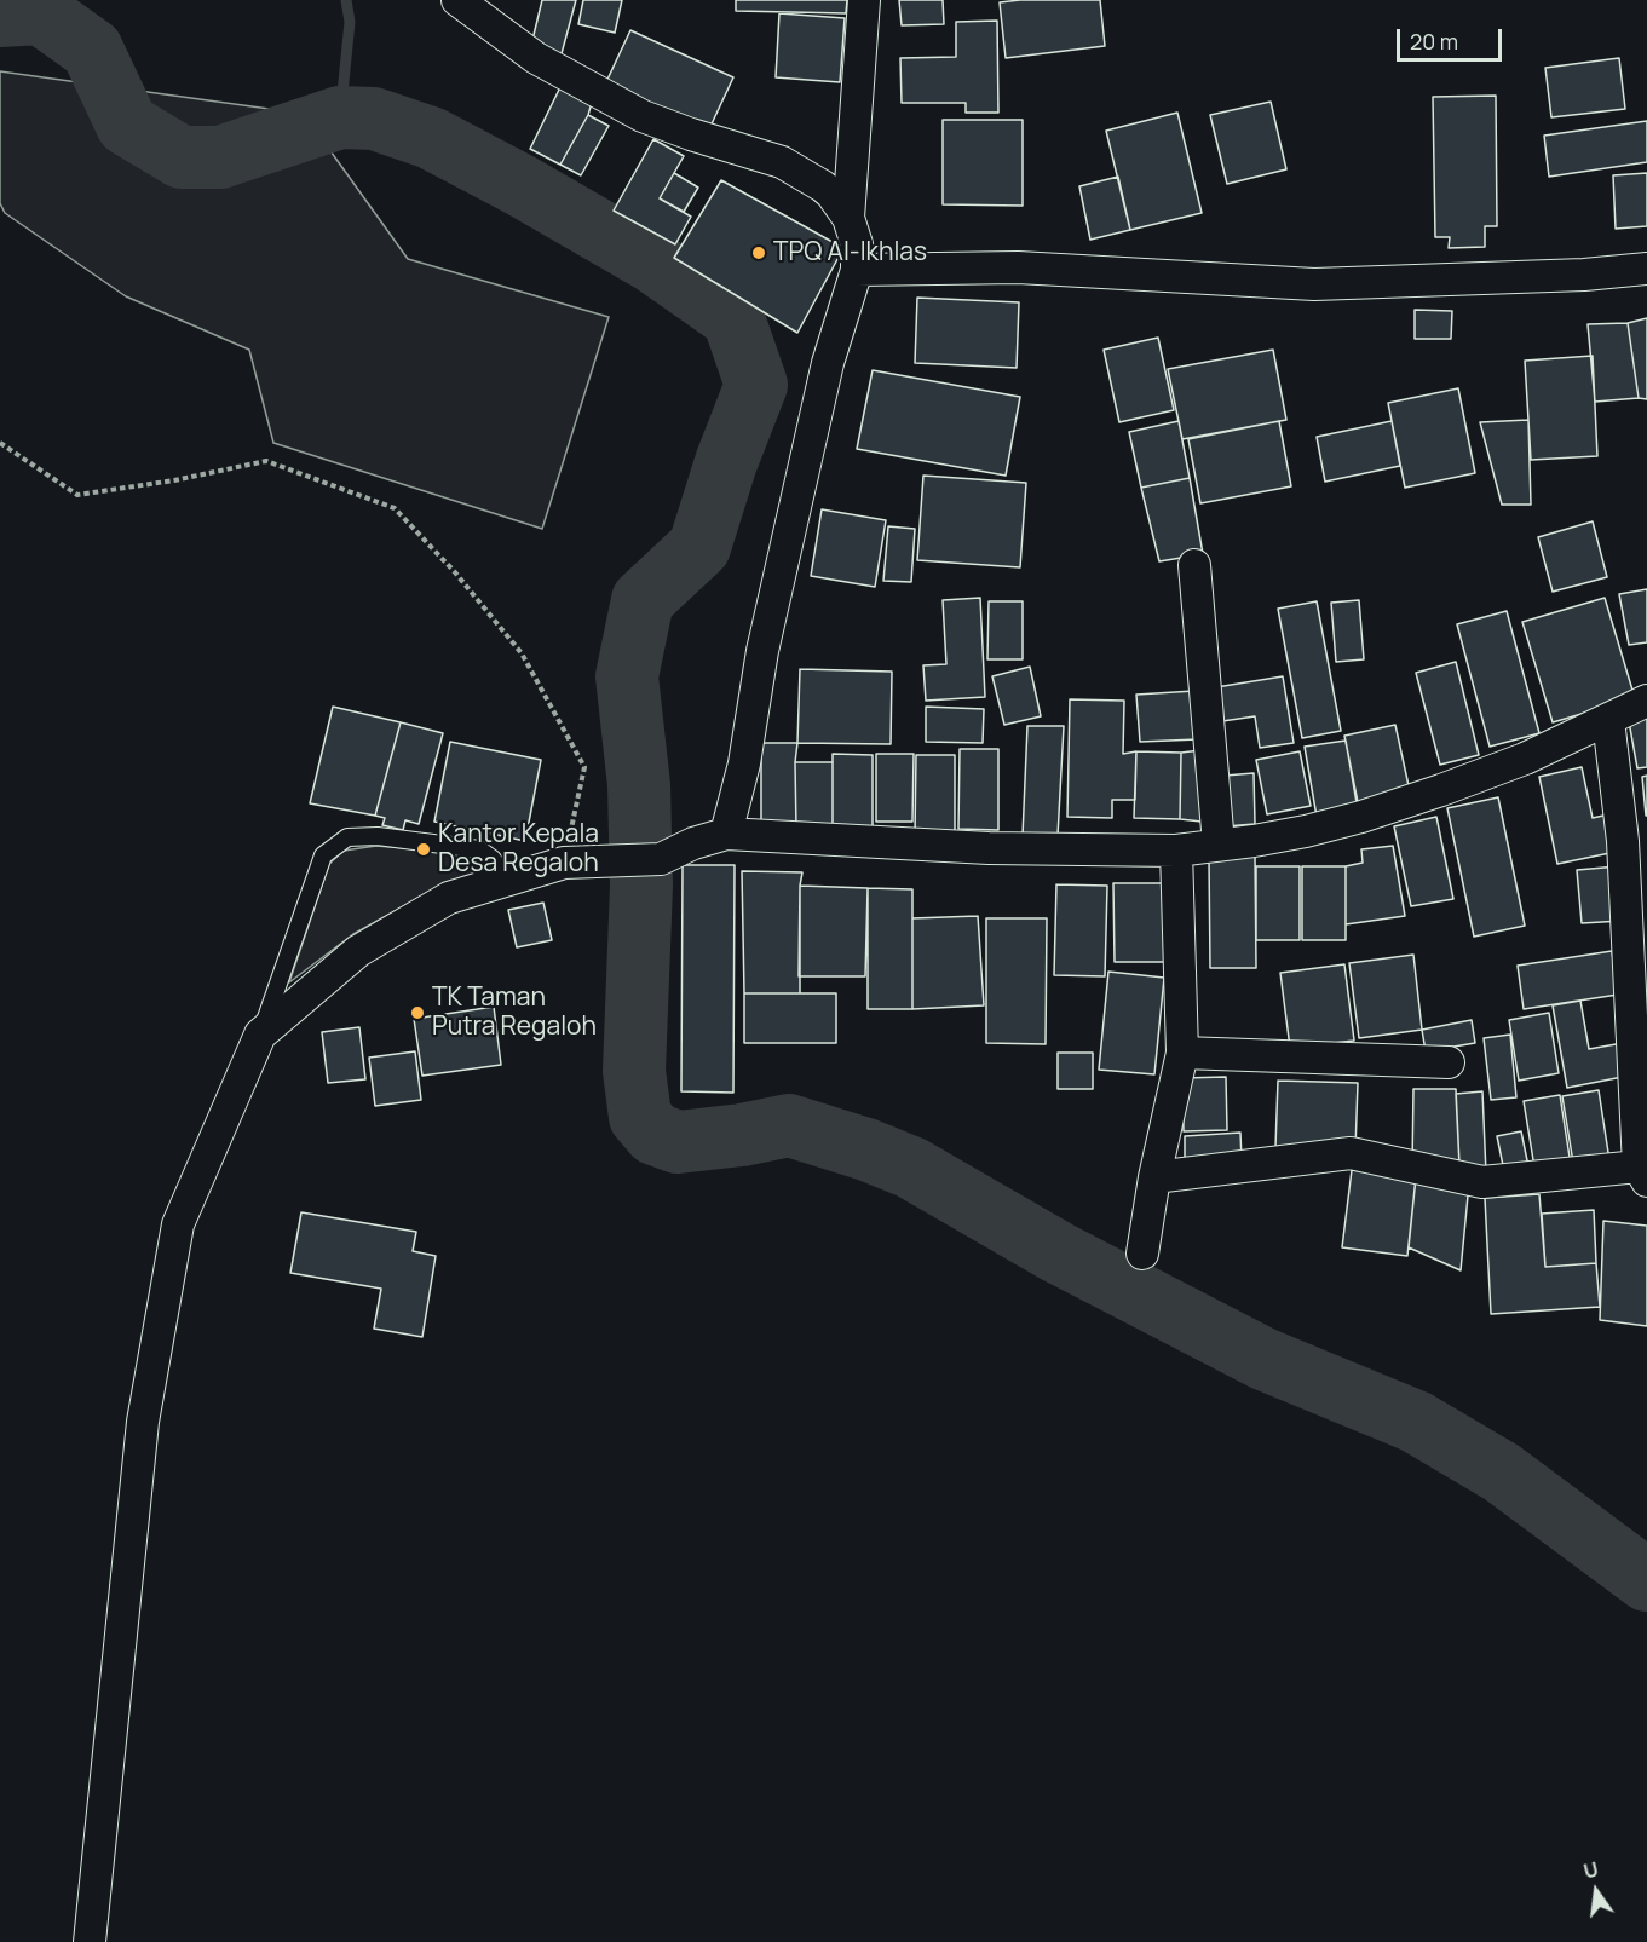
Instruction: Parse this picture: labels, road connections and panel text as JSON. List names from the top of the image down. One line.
{"places":["TPQ Al-Ikhlas","Kantor Kepala Desa Regaloh","TK Taman Putra Regaloh"],"scale_bar":"20 m","north":"top"}
